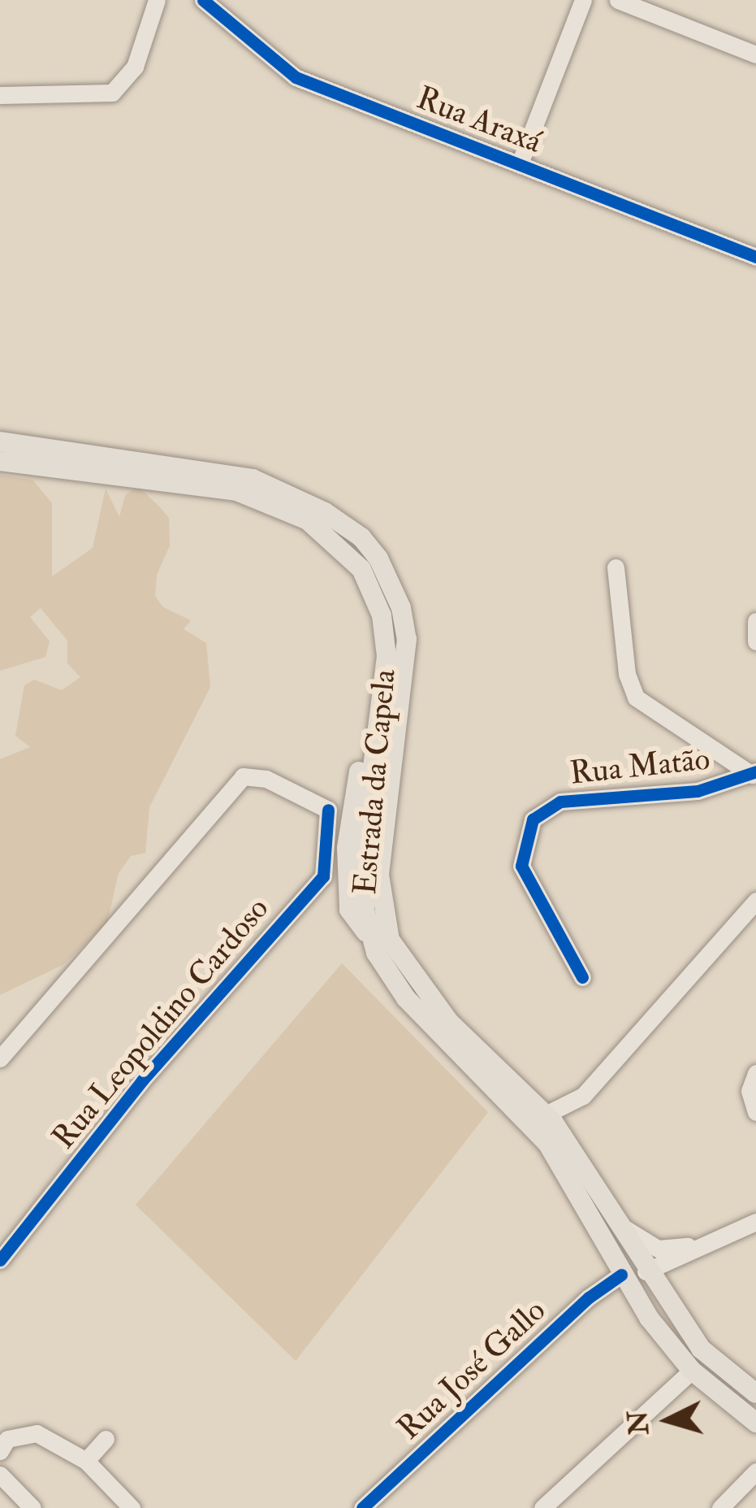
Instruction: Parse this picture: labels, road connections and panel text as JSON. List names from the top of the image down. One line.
{"streets":{"main road":["Estrada da Capela"],"street":["Rua Araxá","Rua Matão","Rua Leopoldino Cardoso","Rua José Gallo"]},"crossings":[["Estrada da Capela","Rua José Gallo"]],"north":"left"}
